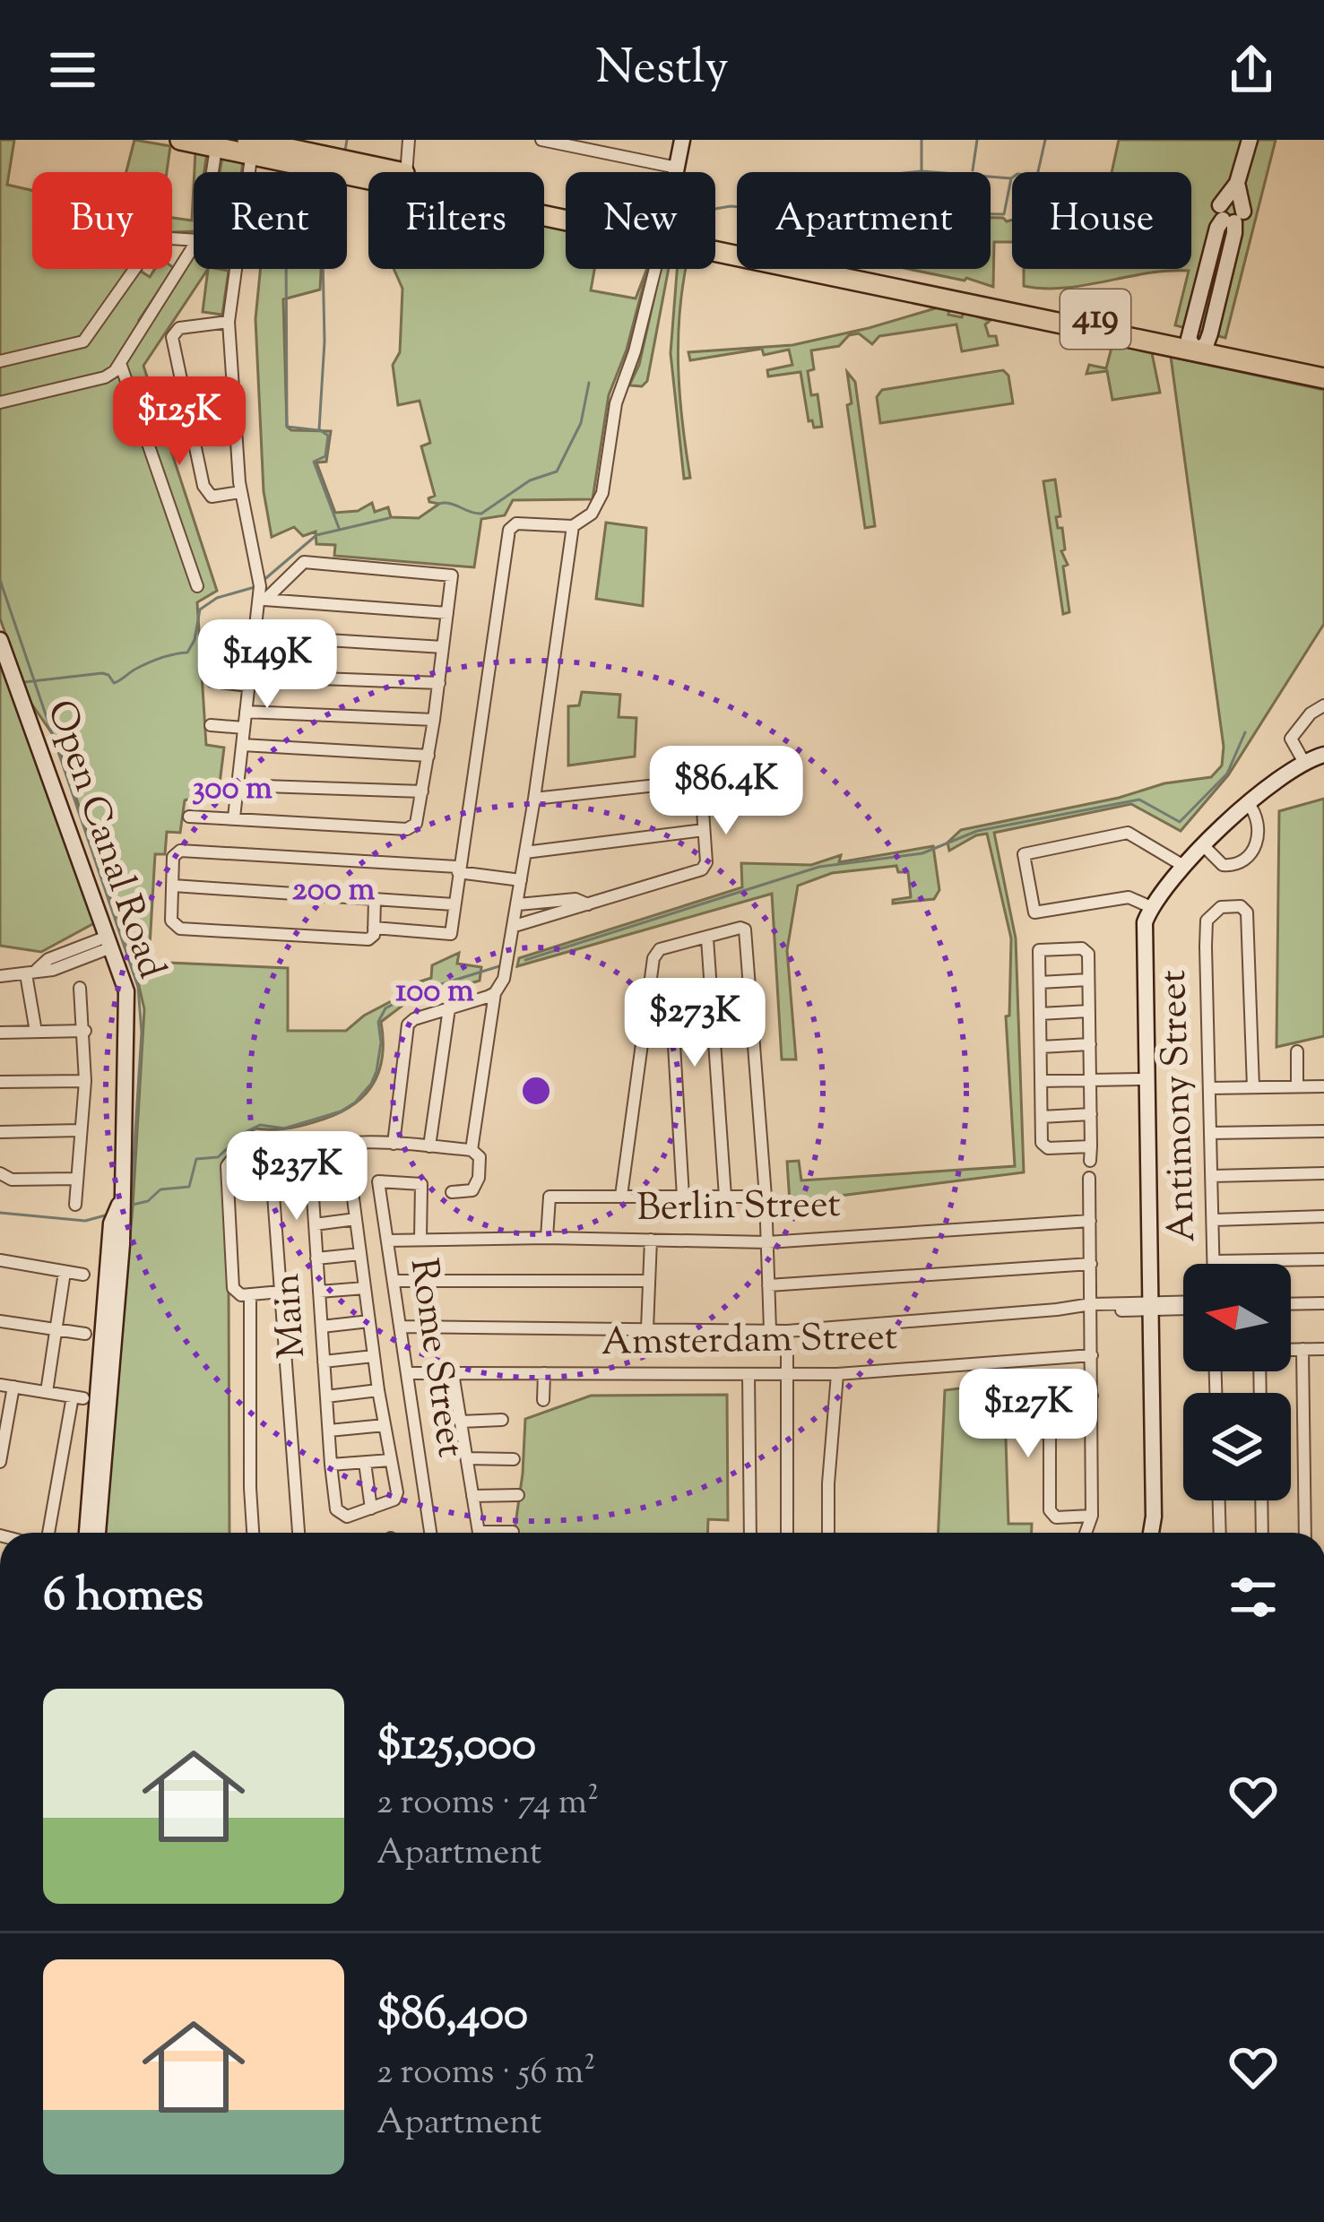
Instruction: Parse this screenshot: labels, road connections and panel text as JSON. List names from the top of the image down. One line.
{"streets":{"highway":["419"],"main road":["Open Canal Road"],"street":["Antimony Street","Berlin Street","Main","Amsterdam Street","Rome Street"]},"crossings":[["Berlin Street","Rome Street"],["Amsterdam Street","Rome Street"]],"north":"left","page":{"header":"Nestly","chip":["Buy","Rent","Filters","New","Apartment","House"],"price":["$125K","$149K","$86.4K","$273K","$237K","$127K"],"heading":"6 homes","list":[{"name":"$125,000","note":"2 rooms · 74 m² · Apartment"},{"name":"$86,400","note":"2 rooms · 56 m² · Apartment"}]},"rings":["300 m","200 m","100 m"]}
